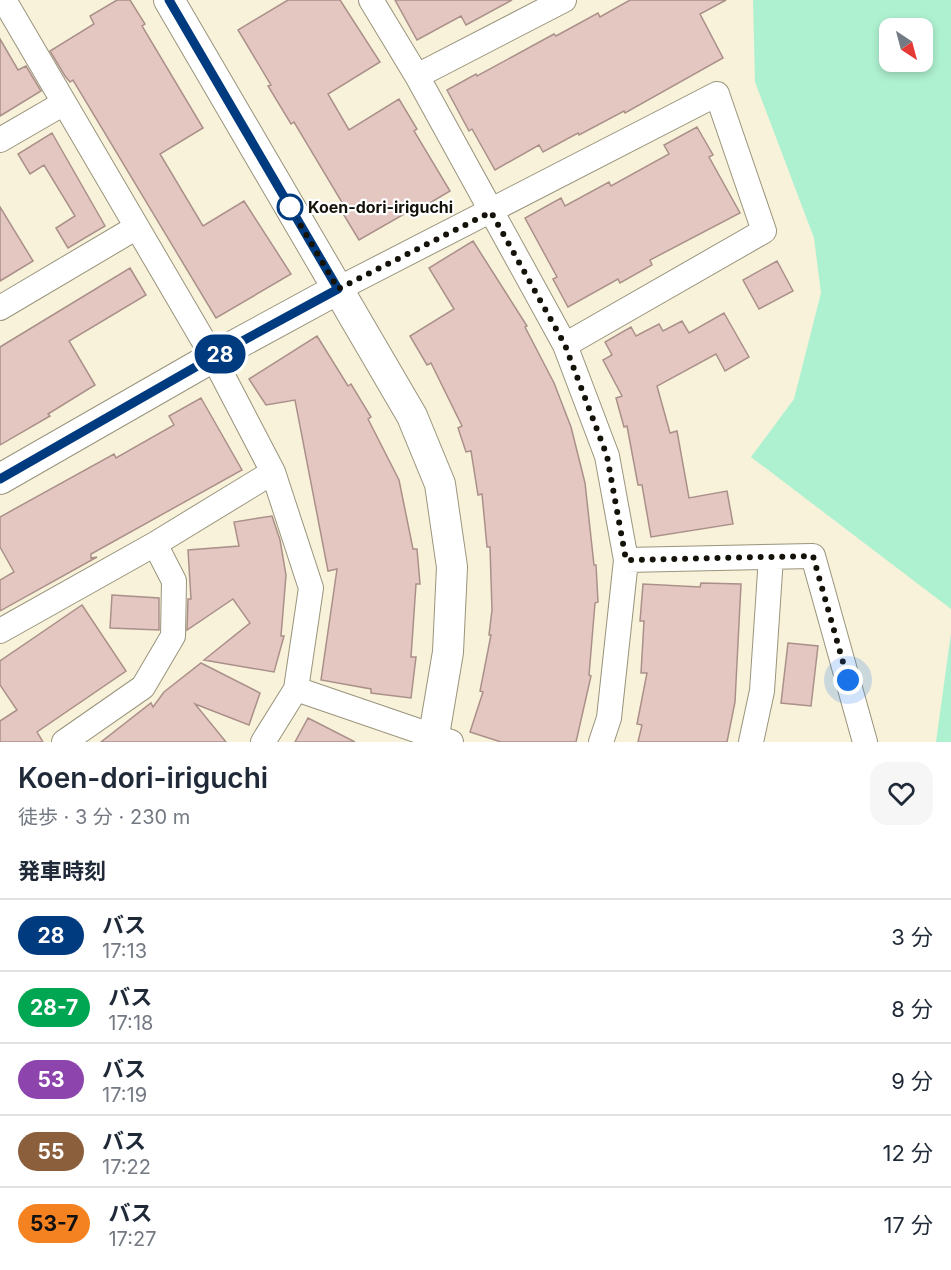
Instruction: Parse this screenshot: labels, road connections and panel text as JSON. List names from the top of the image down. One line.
{"places":["Koen-dori-iriguchi"],"lines":["bus line 28"],"north":"bottom right","page":{"on_map":"28","heading":[["Koen-dori-iriguchi","徒歩 · 3 分 · 230 m"],"発車時刻"],"list":[{"mark":"28","name":"バス","note":"17:13","value":"3 分"},{"mark":"28-7","name":"バス","note":"17:18","value":"8 分"},{"mark":"53","name":"バス","note":"17:19","value":"9 分"},{"mark":"55","name":"バス","note":"17:22","value":"12 分"},{"mark":"53-7","name":"バス","note":"17:27","value":"17 分"}]}}
